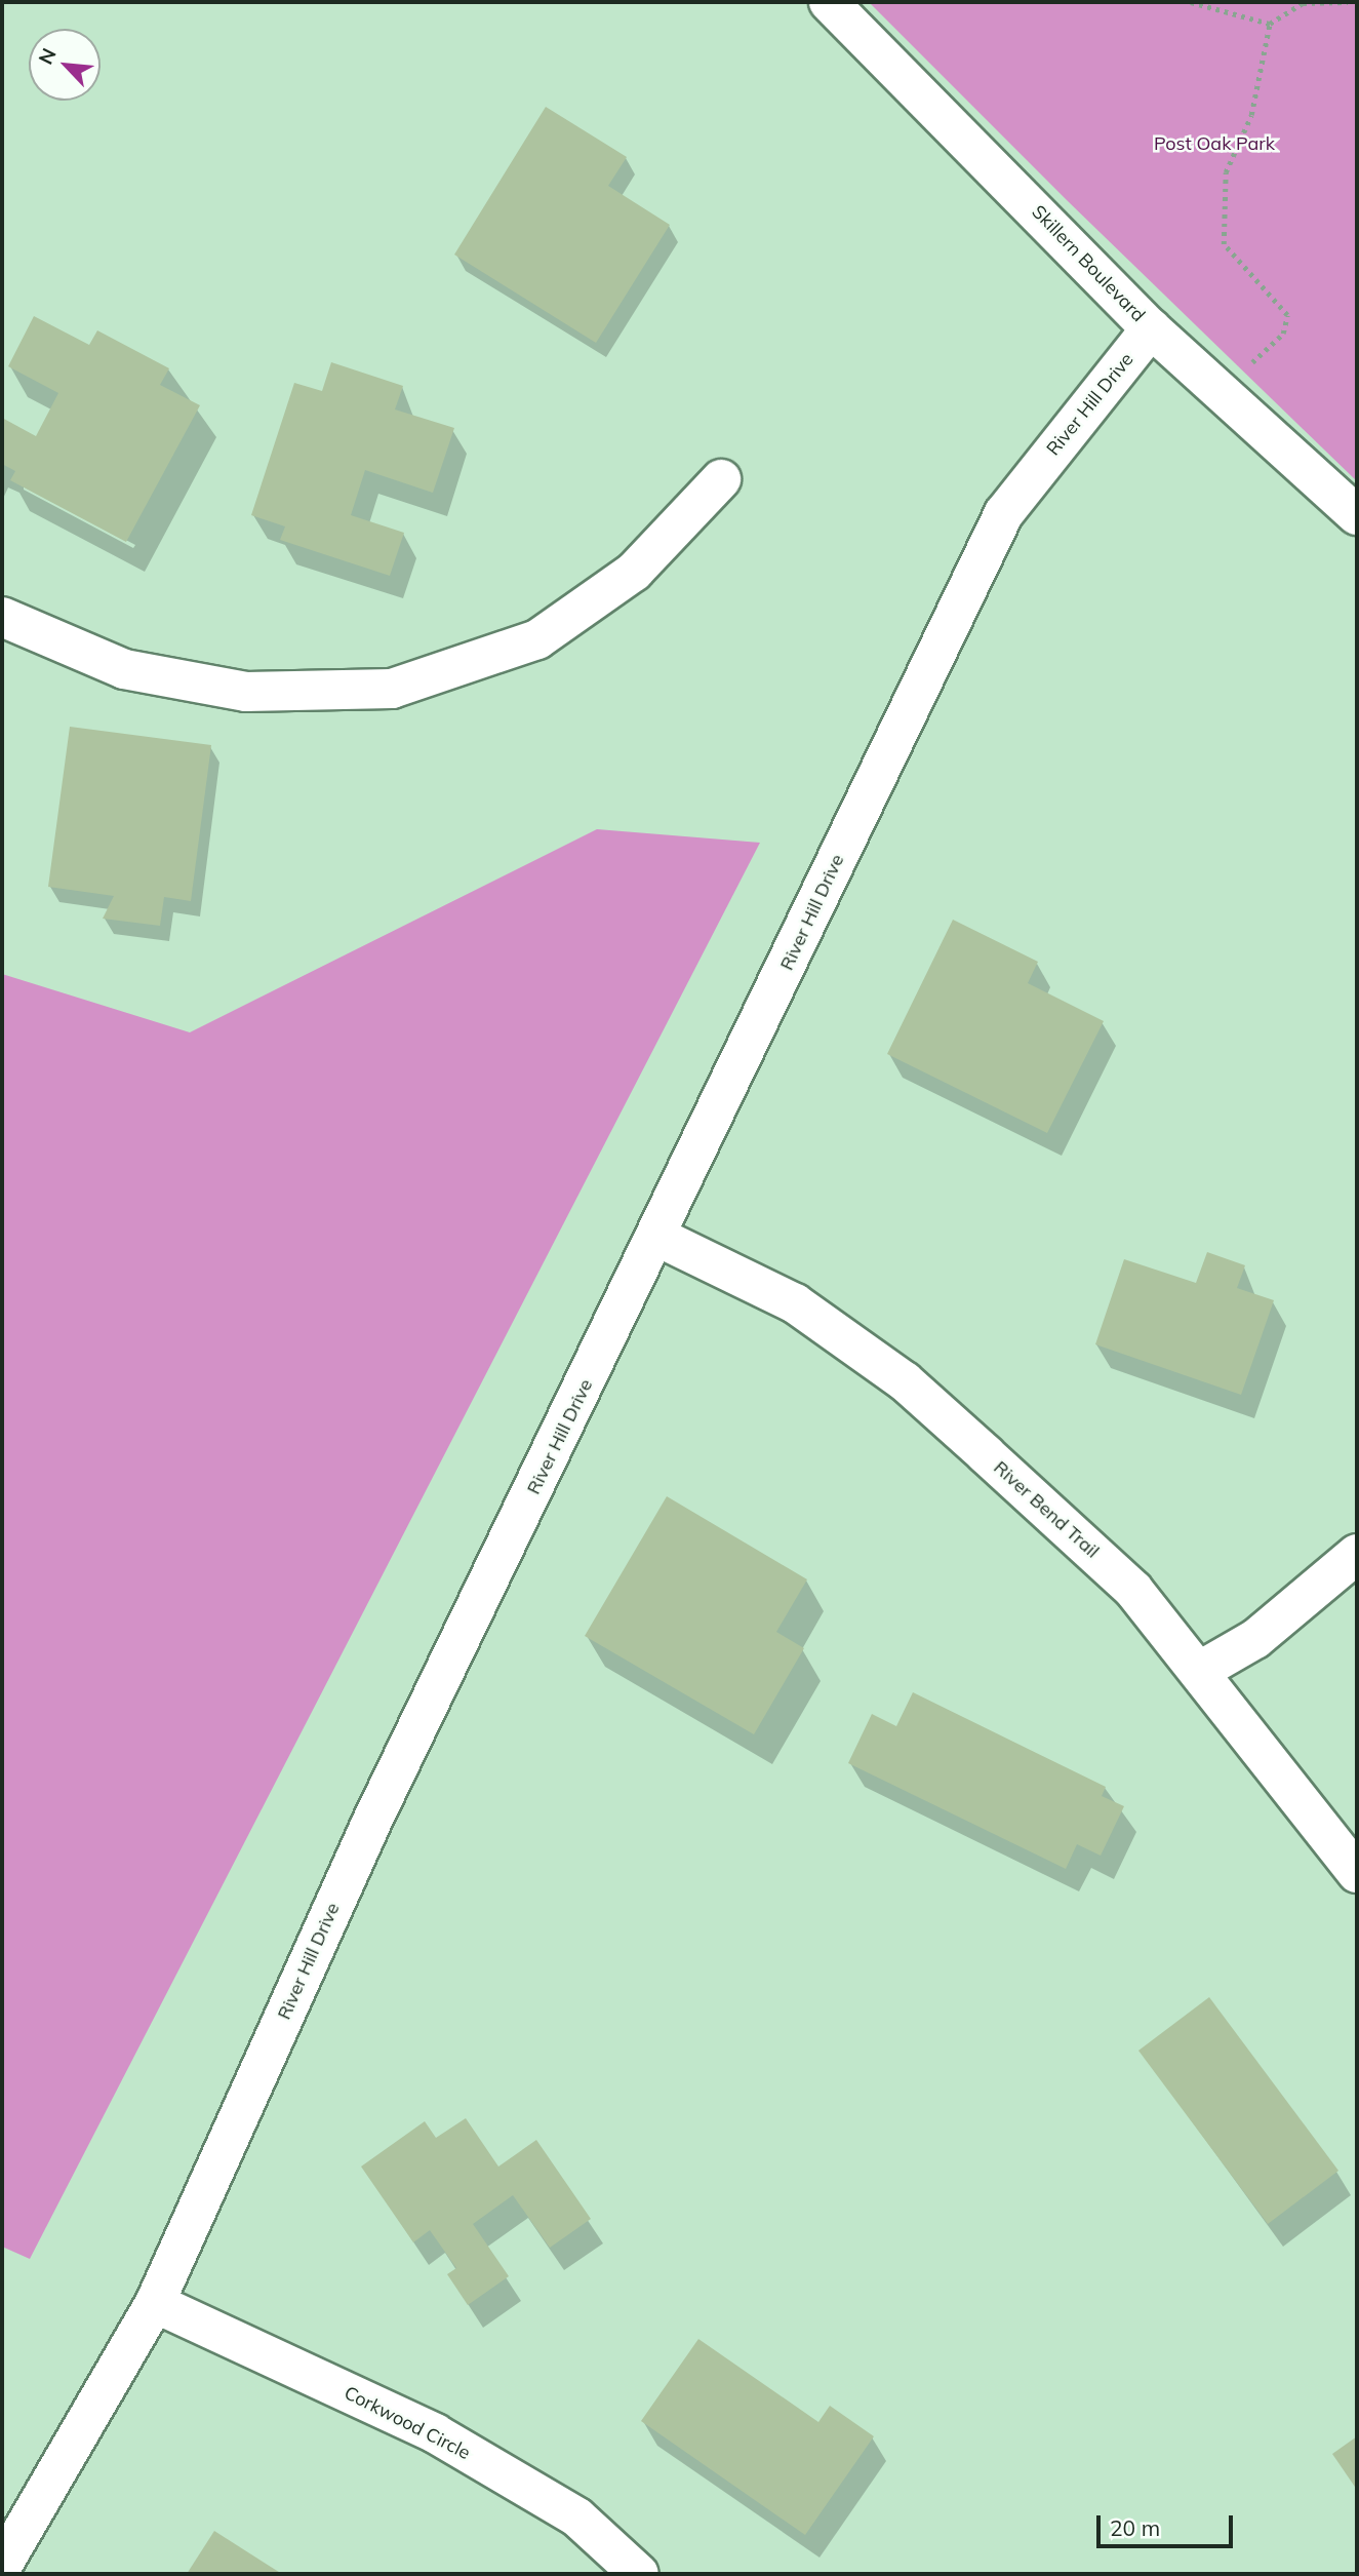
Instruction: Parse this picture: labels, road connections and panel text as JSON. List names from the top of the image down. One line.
{"streets":{"street":["Skillern Boulevard","River Hill Drive","River Bend Trail","Corkwood Circle"]},"crossings":[["Skillern Boulevard","River Hill Drive"],["River Hill Drive","River Bend Trail"],["River Hill Drive","Corkwood Circle"]],"parks":["Post Oak Park"],"scale_bar":"20 m","north":"top left"}
